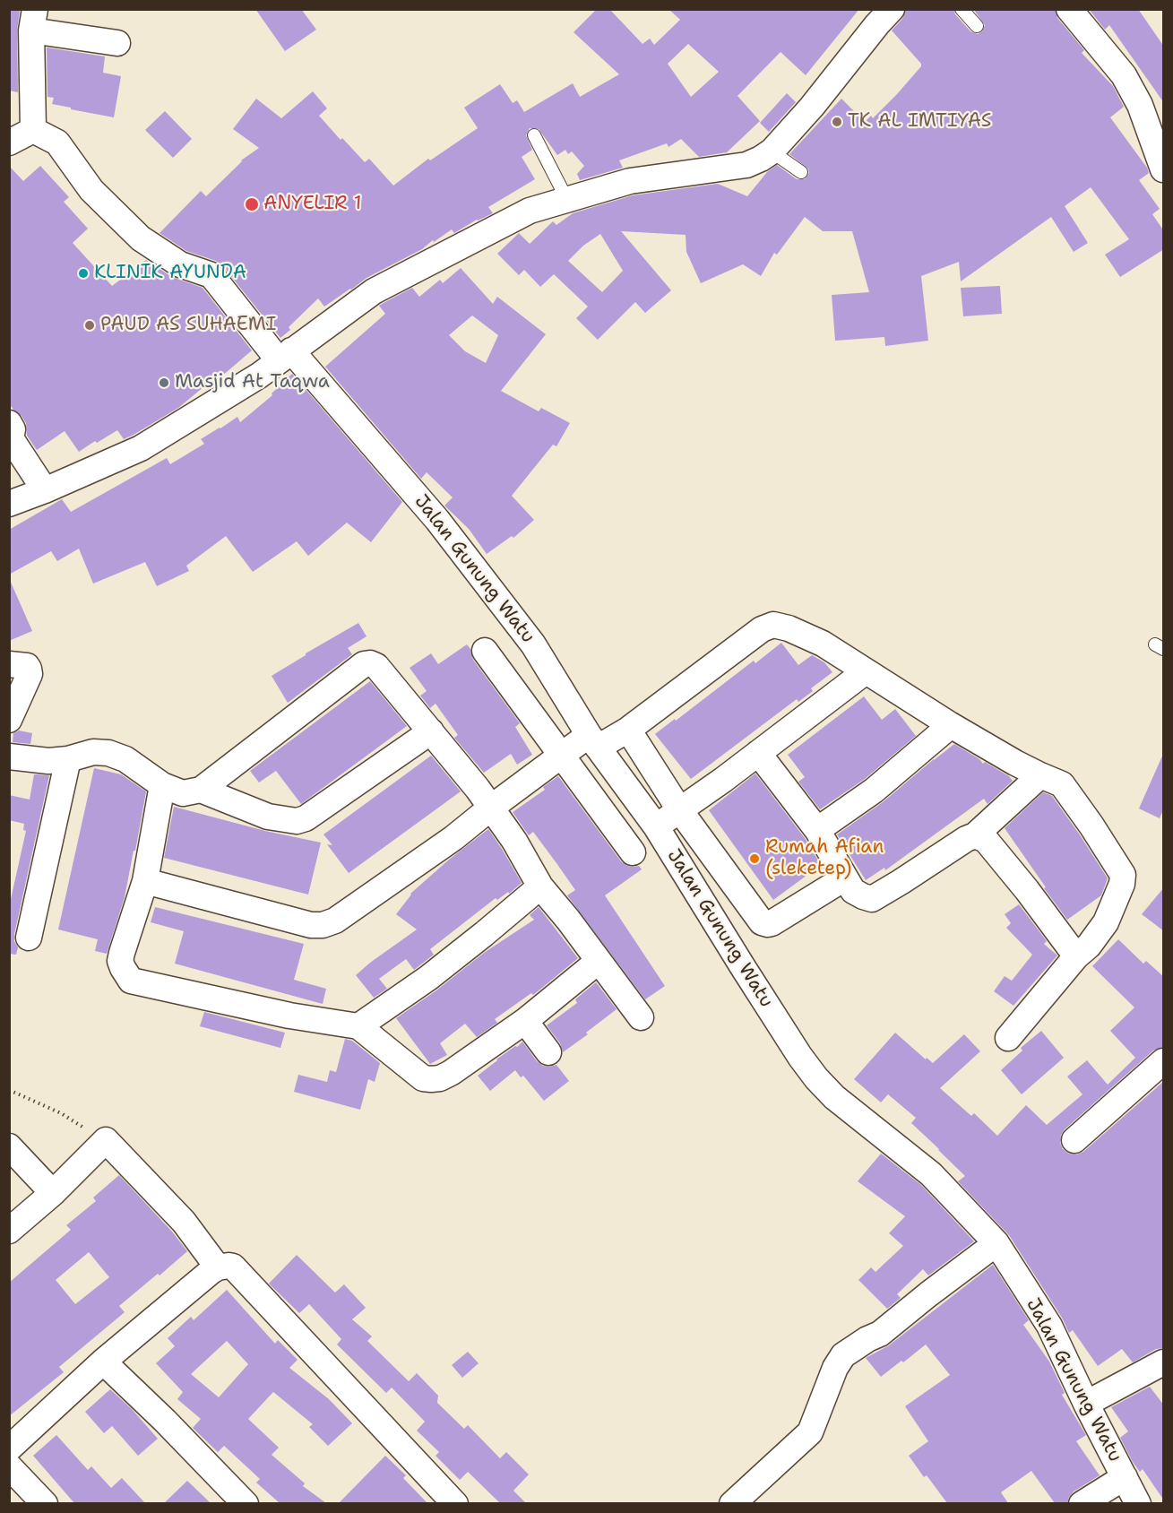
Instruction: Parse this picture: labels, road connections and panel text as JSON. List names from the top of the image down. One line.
{"streets":{"street":["Jalan Gunung Watu"]},"places":["TK AL IMTIYAS","ANYELIR 1","KLINIK AYUNDA","PAUD AS SUHAEMI","Masjid At Taqwa","Rumah Afian (sleketep)"]}
